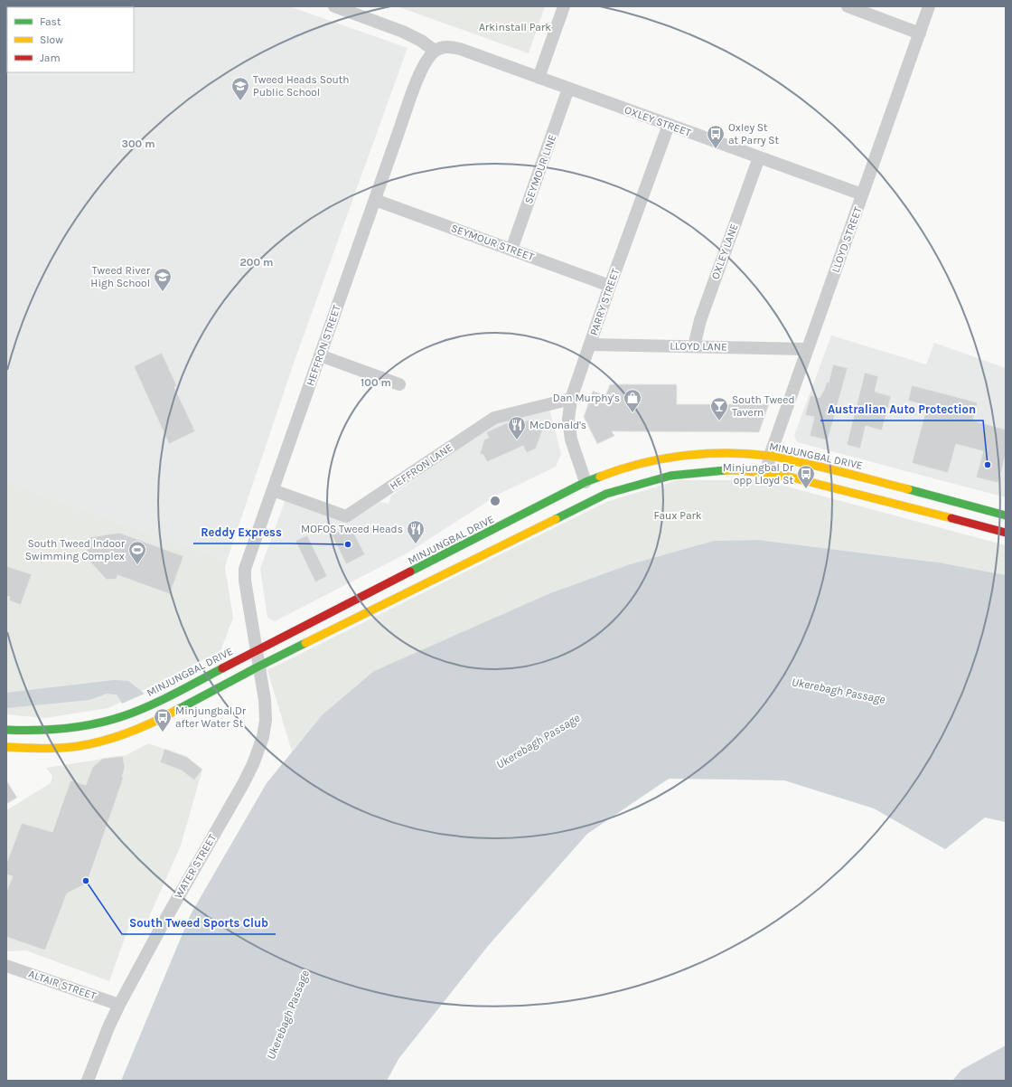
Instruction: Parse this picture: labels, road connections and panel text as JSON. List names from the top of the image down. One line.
{"streets":{"main road":["MINJUNGBAL DRIVE"],"street":["OXLEY STREET","SEYMOUR LINE","LLOYD STREET","SEYMOUR STREET","OXLEY LANE","PARRY STREET","HEFFRON STREET","LLOYD LANE","HEFFRON LANE","WATER STREET","ALTAIR STREET"]},"crossings":[["OXLEY STREET","SEYMOUR LINE"],["OXLEY STREET","LLOYD STREET"],["OXLEY STREET","OXLEY LANE"],["OXLEY STREET","PARRY STREET"],["OXLEY STREET","HEFFRON STREET"],["SEYMOUR LINE","SEYMOUR STREET"],["LLOYD STREET","LLOYD LANE"],["LLOYD STREET","MINJUNGBAL DRIVE"],["SEYMOUR STREET","PARRY STREET"],["SEYMOUR STREET","HEFFRON STREET"],["OXLEY LANE","LLOYD LANE"],["PARRY STREET","LLOYD LANE"],["PARRY STREET","MINJUNGBAL DRIVE"],["PARRY STREET","HEFFRON LANE"],["HEFFRON STREET","MINJUNGBAL DRIVE"],["HEFFRON STREET","HEFFRON LANE"],["HEFFRON STREET","WATER STREET"],["WATER STREET","ALTAIR STREET"]],"water":["Ukerebagh Passage"],"parks":["Arkinstall Park","Faux Park"],"places":{"school or university":["Tweed Heads South Public School","Tweed River High School"],"bus stop":["Oxley St at Parry St","Minjungbal Dr opp Lloyd St","Minjungbal Dr after Water St"],"shop":["Dan Murphy's"],"bar":["South Tweed Tavern"],"restaurant":["McDonald's","MOFOS Tweed Heads"],"other":["Australian Auto Protection","Reddy Express","South Tweed Sports Club"],"sports":["South Tweed Indoor Swimming Complex"]},"legend":["Fast","Slow","Jam"],"rings":["300 m","200 m","100 m"]}
